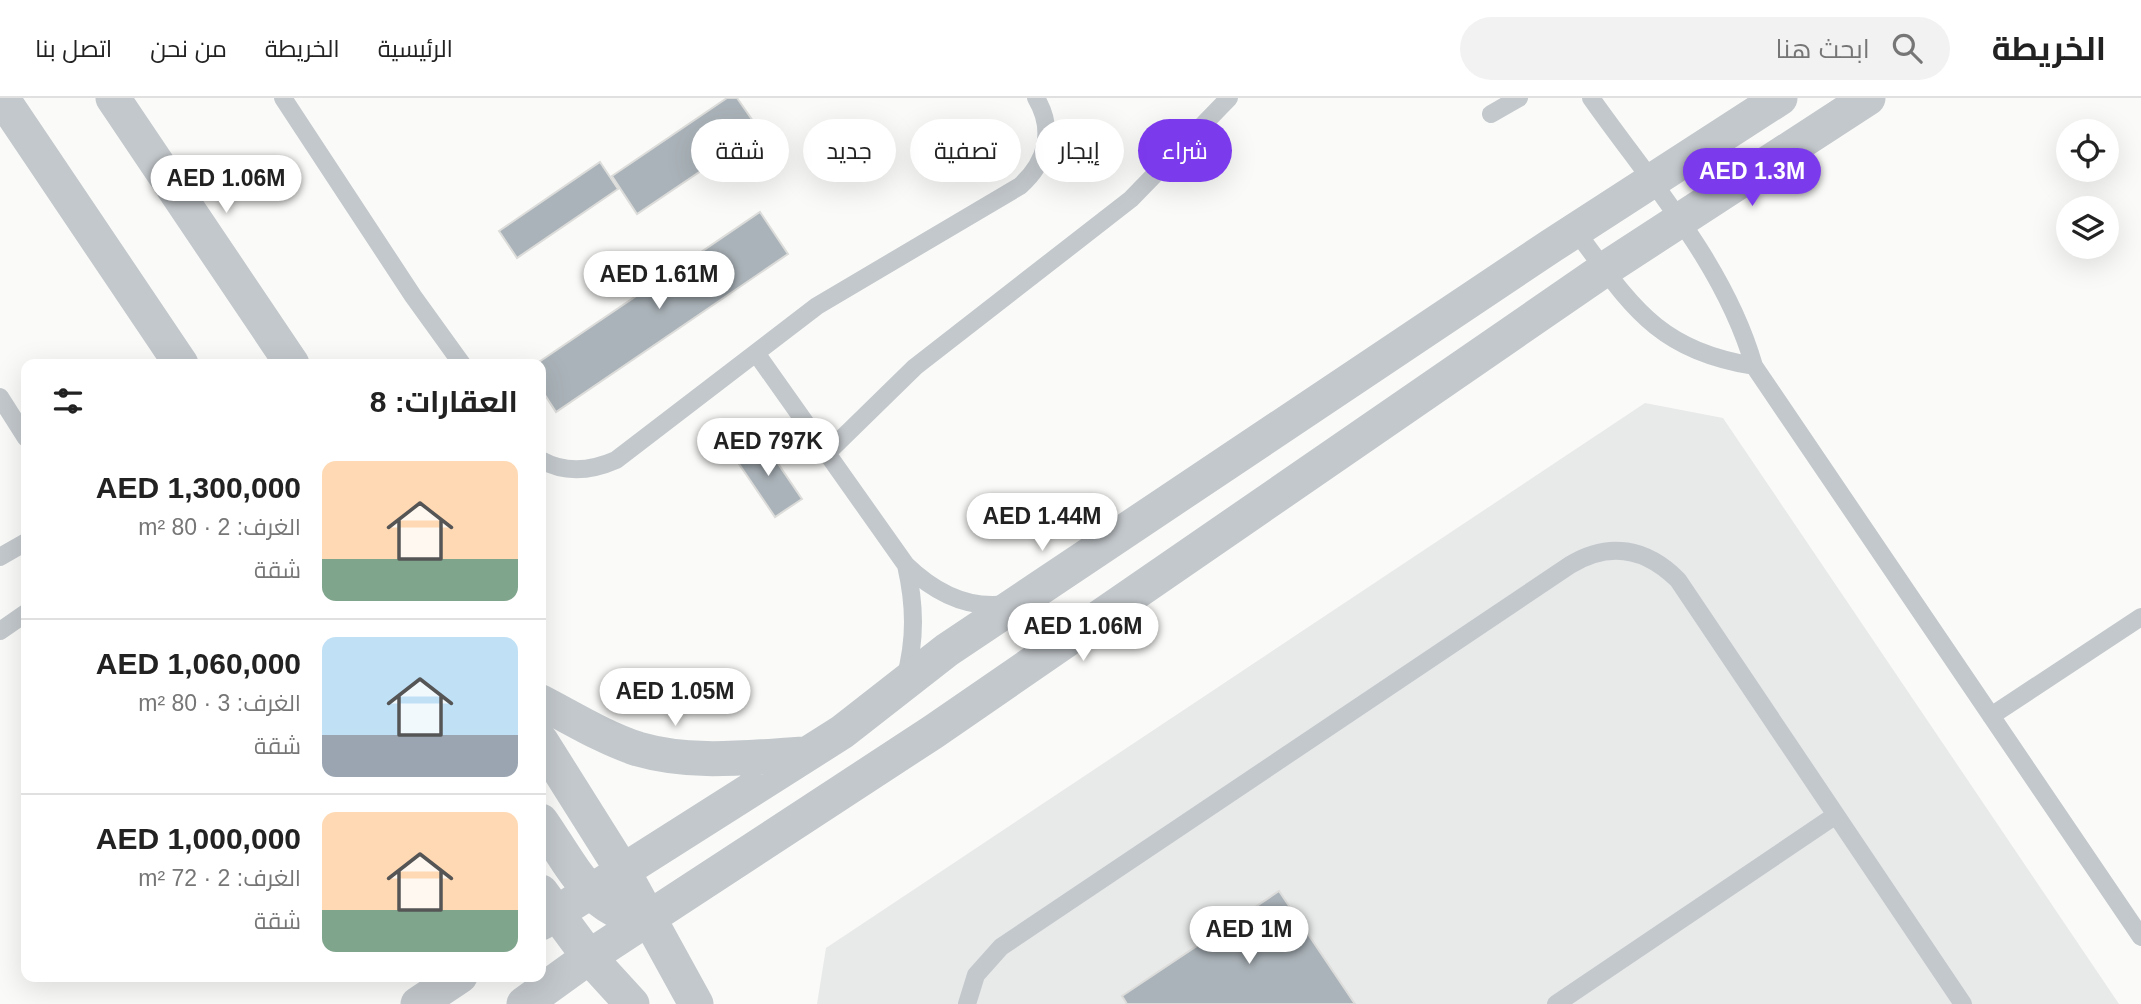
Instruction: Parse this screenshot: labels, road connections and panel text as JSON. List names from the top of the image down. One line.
{"page":{"header":"الخريطة","search":"ابحث هنا","nav":["الرئيسية","الخريطة","من نحن","اتصل بنا"],"chip":["شراء","إيجار","تصفية","جديد","شقة"],"price":["AED 1.3M","AED 1.06M","AED 1.61M","AED 797K","AED 1.44M","AED 1.06M","AED 1.05M","AED 1M"],"heading":"العقارات: 8","list":[{"name":"AED 1,300,000","note":"الغرف: 2 · 80 m² · شقة"},{"name":"AED 1,060,000","note":"الغرف: 3 · 80 m² · شقة"},{"name":"AED 1,000,000","note":"الغرف: 2 · 72 m² · شقة"}]}}
